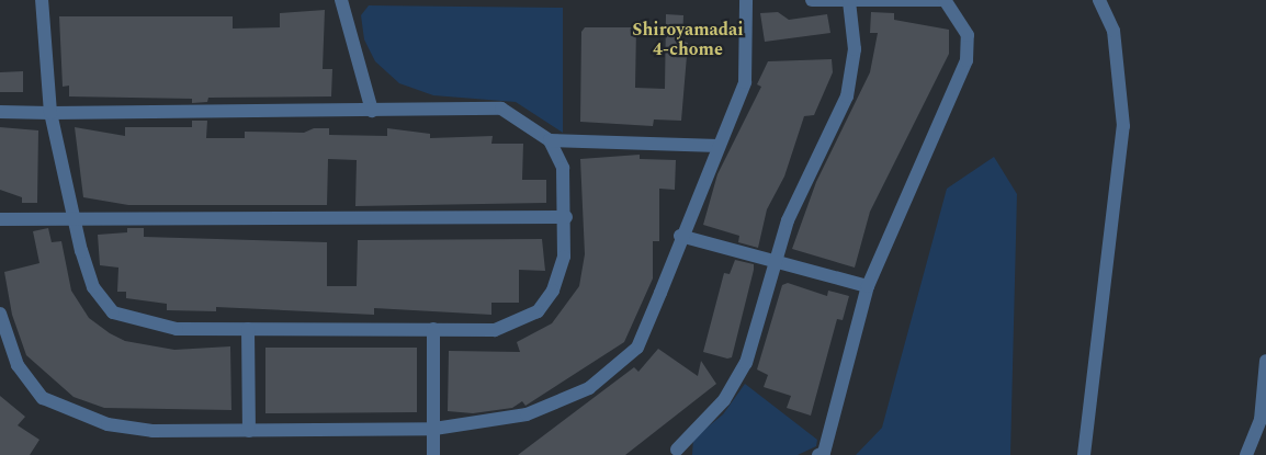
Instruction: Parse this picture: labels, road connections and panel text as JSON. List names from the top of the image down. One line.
{"districts":["Shiroyamadai 4-chome"]}
